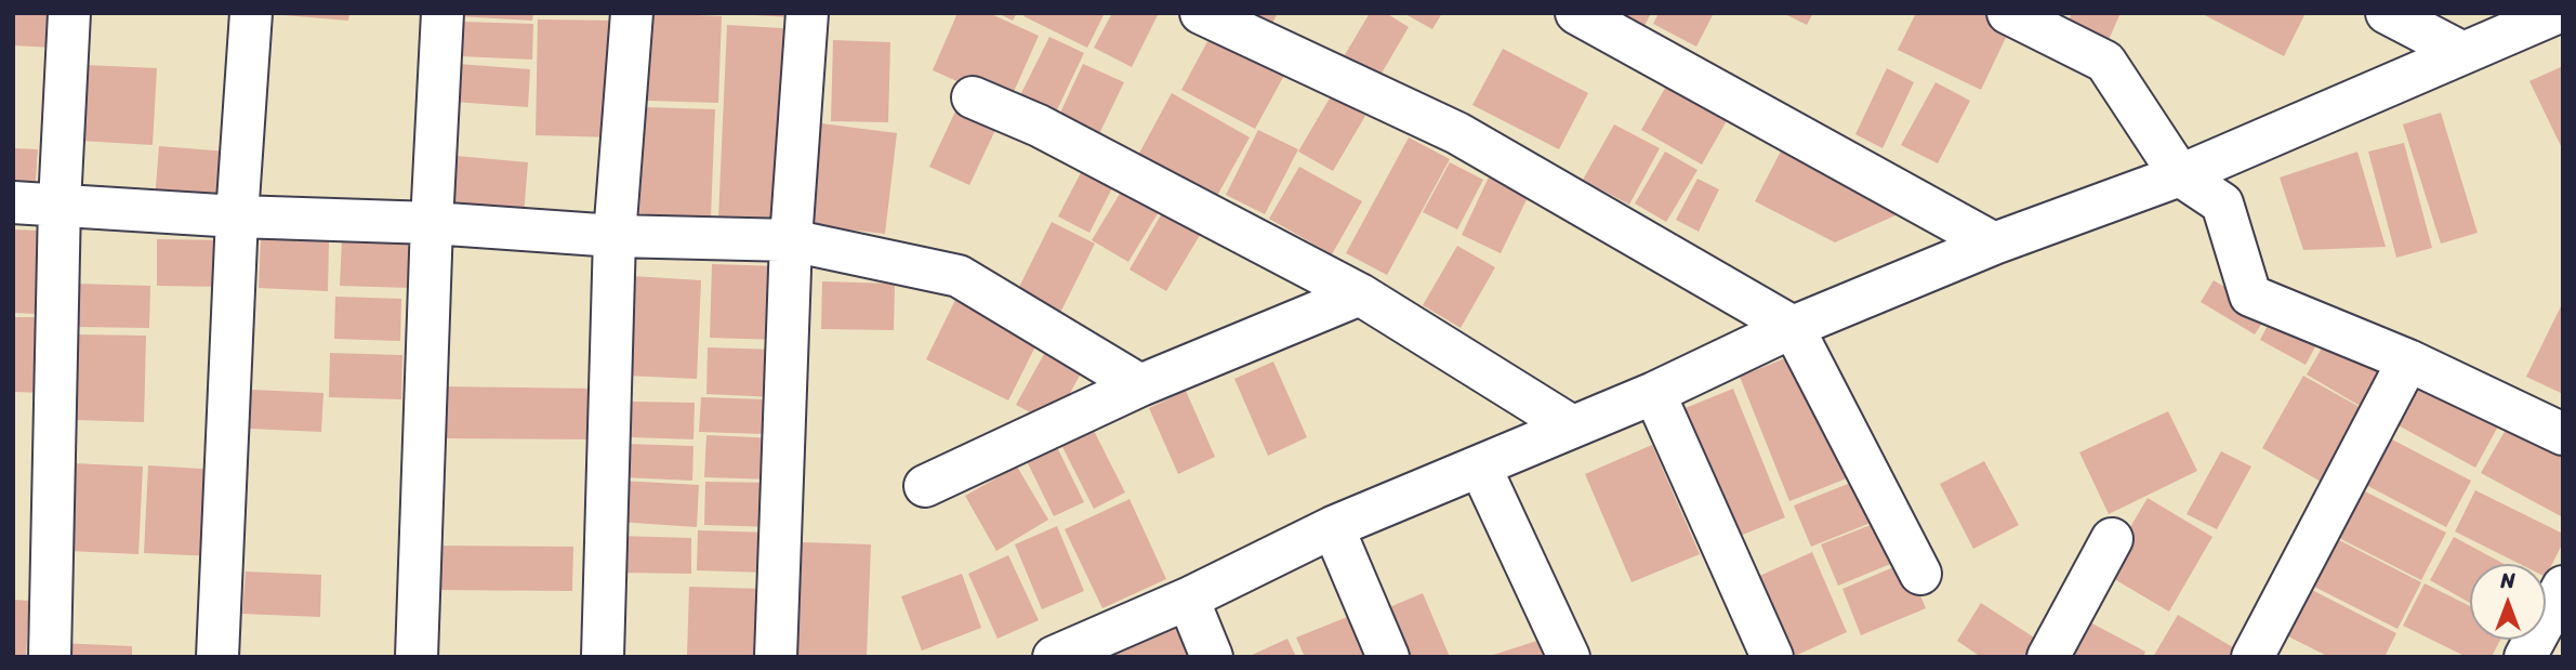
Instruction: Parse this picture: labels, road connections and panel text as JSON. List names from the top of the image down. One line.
{"north":"top"}
